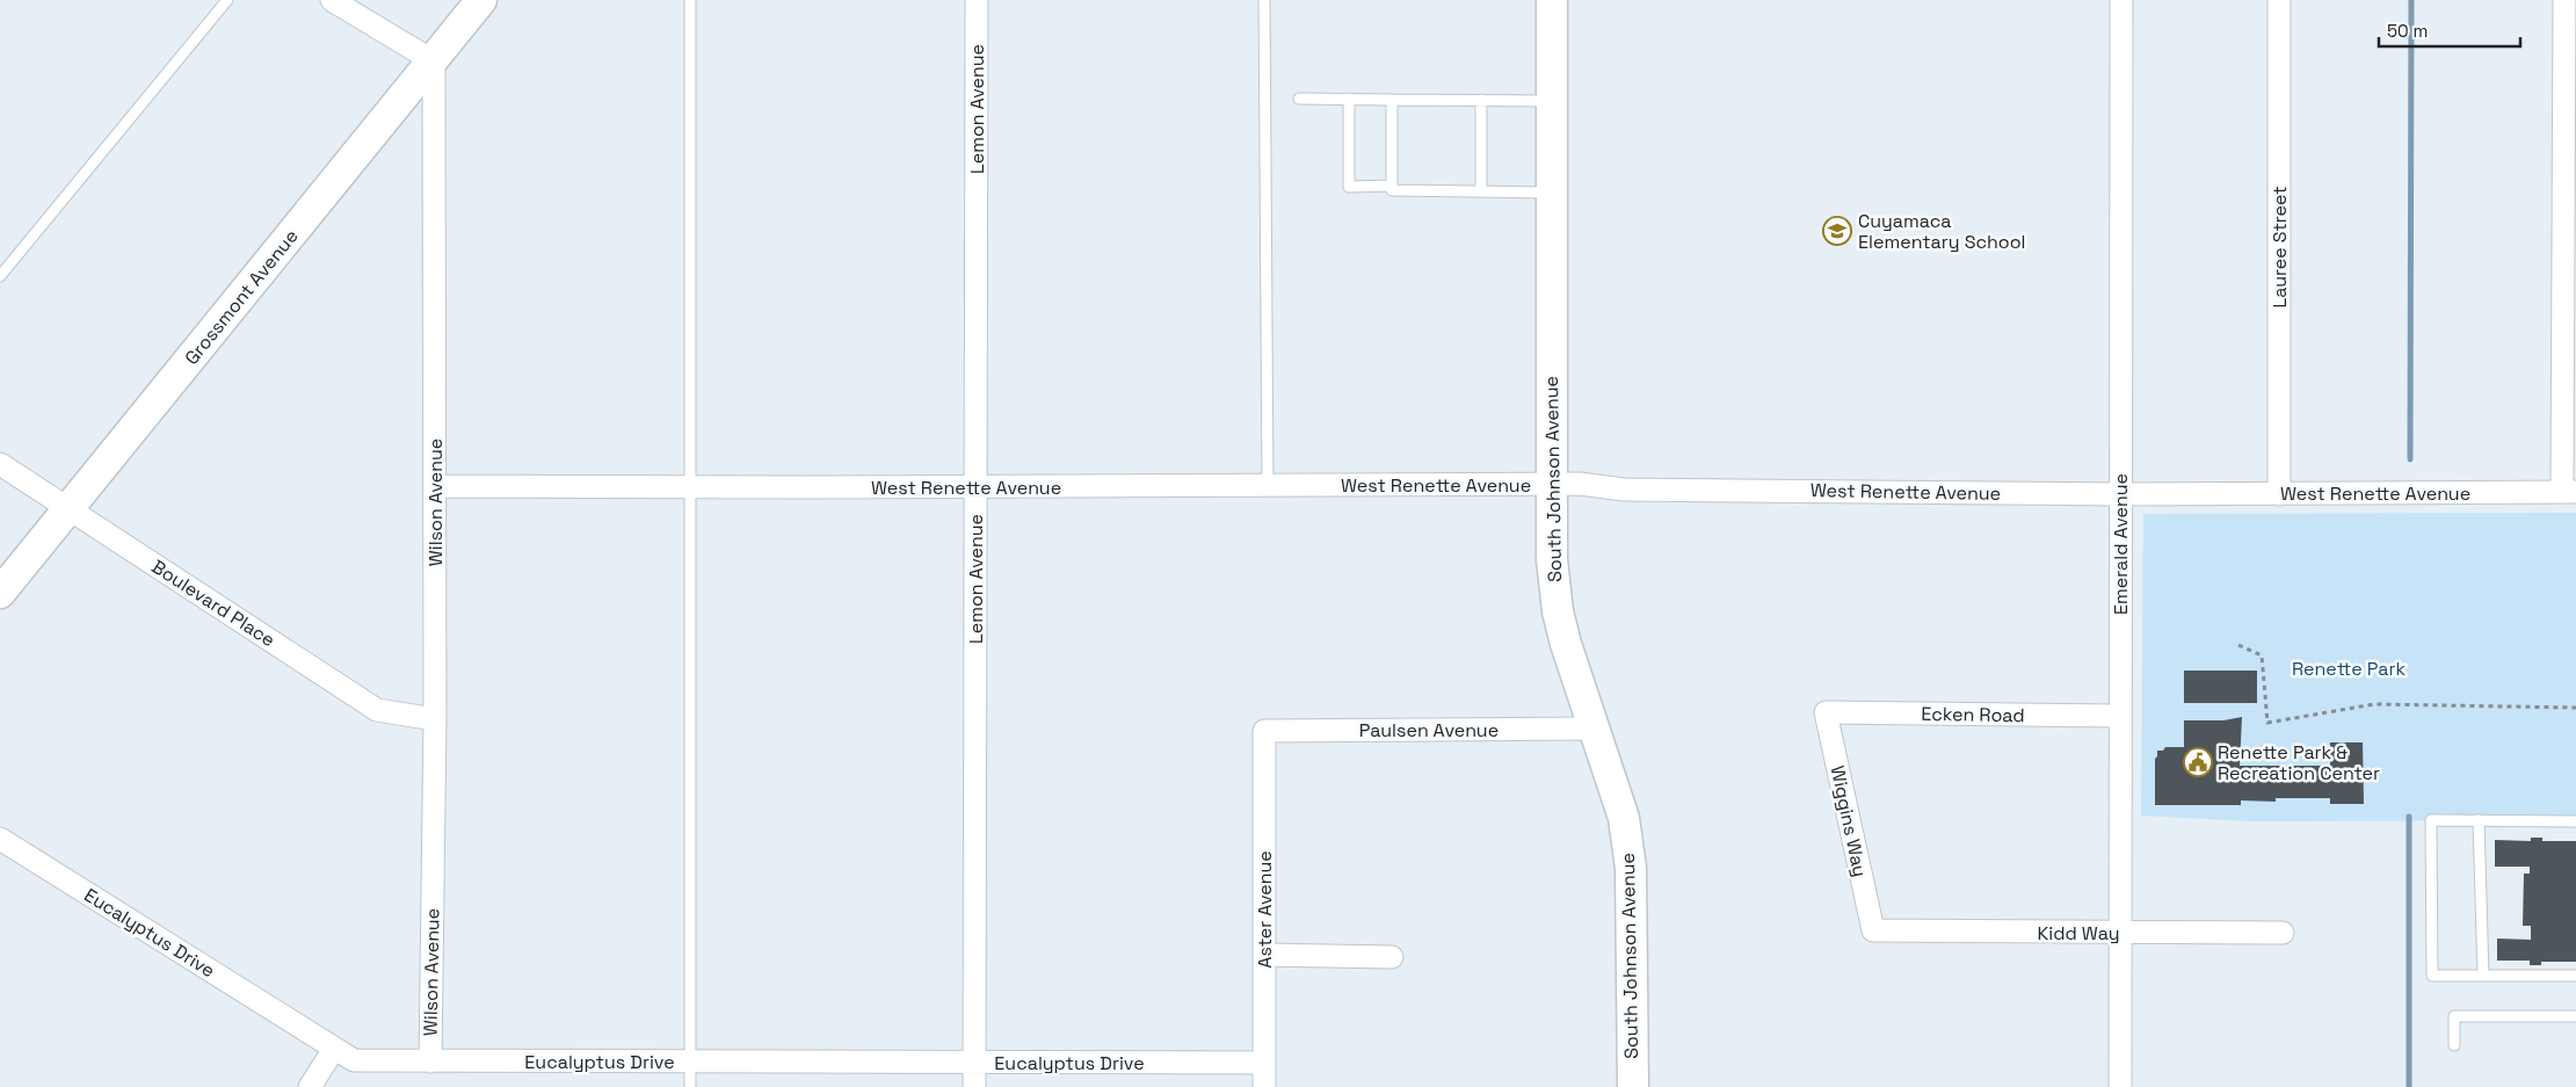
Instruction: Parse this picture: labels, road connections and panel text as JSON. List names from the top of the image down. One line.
{"streets":{"street":["Lemon Avenue","Lauree Street","Grossmont Avenue","South Johnson Avenue","West Renette Avenue","Wilson Avenue","Emerald Avenue","Boulevard Place","Ecken Road","Paulsen Avenue","Wiggins Way","Aster Avenue","Eucalyptus Drive","Kidd Way"]},"crossings":[["Lemon Avenue","West Renette Avenue"],["Lemon Avenue","Eucalyptus Drive"],["Lauree Street","West Renette Avenue"],["Grossmont Avenue","Wilson Avenue"],["Grossmont Avenue","Boulevard Place"],["South Johnson Avenue","West Renette Avenue"],["South Johnson Avenue","Paulsen Avenue"],["West Renette Avenue","Wilson Avenue"],["West Renette Avenue","Emerald Avenue"],["Wilson Avenue","Boulevard Place"],["Wilson Avenue","Eucalyptus Drive"],["Emerald Avenue","Ecken Road"],["Emerald Avenue","Kidd Way"],["Ecken Road","Wiggins Way"],["Paulsen Avenue","Aster Avenue"],["Wiggins Way","Kidd Way"],["Aster Avenue","Eucalyptus Drive"]],"parks":["Renette Park"],"places":{"school or university":["Cuyamaca Elementary School"],"public building":["Renette Park & Recreation Center"]},"scale_bar":"50 m"}
